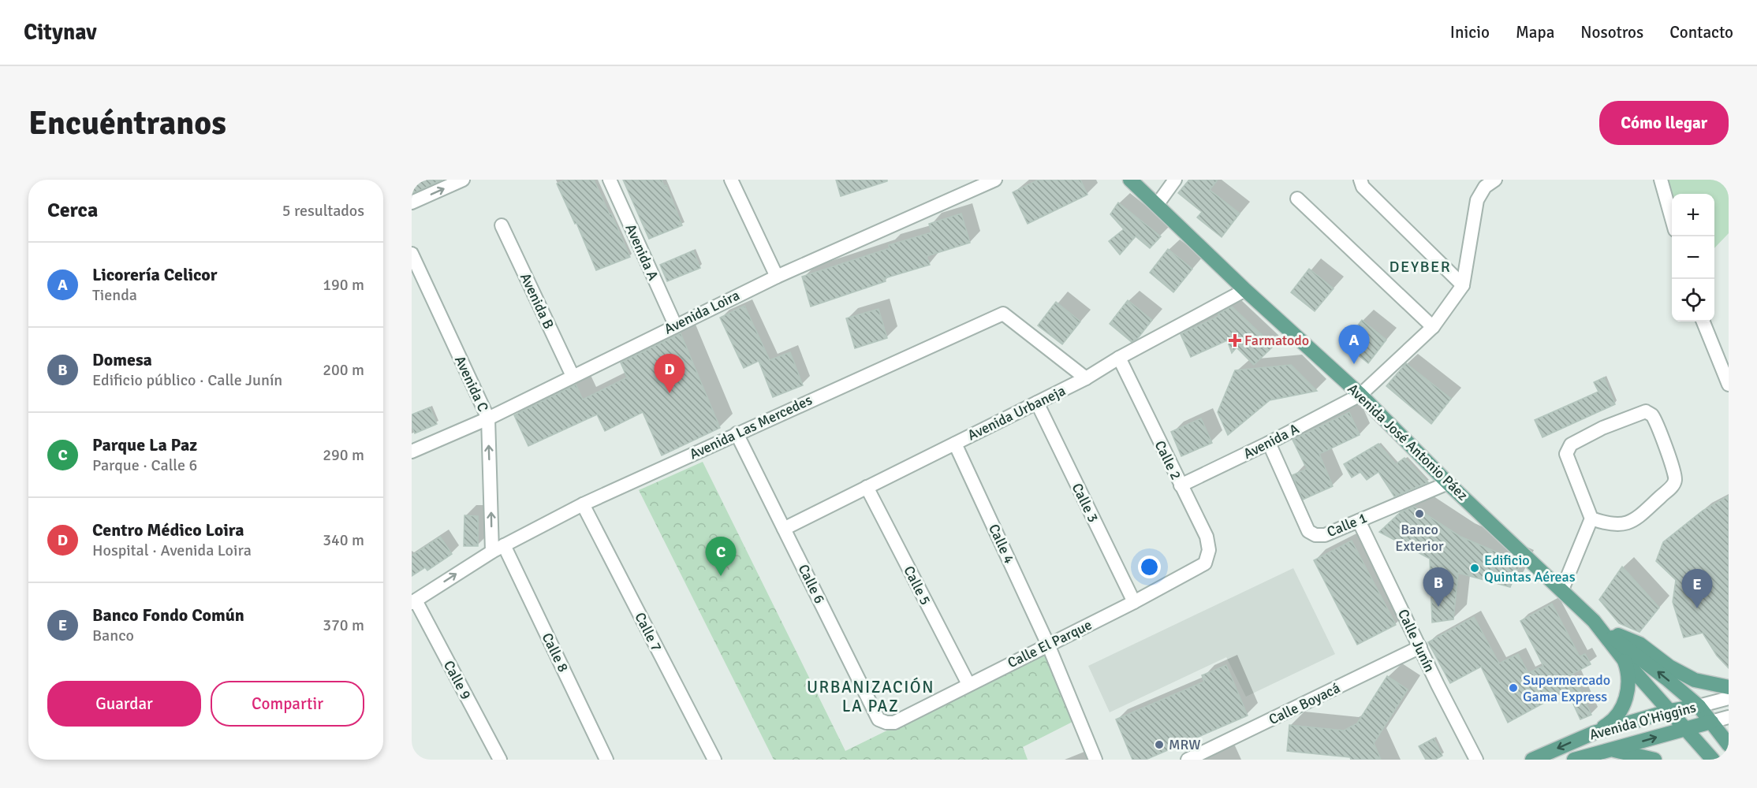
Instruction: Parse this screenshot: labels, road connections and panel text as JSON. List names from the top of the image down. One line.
{"streets":{"main road":["Avenida José Antonio Páez","Avenida O'Higgins"],"street":["Avenida A","Avenida B","Avenida Loira","Avenida C","Avenida Urbaneja","Avenida Las Mercedes","Calle 2","Calle 3","Calle 1","Calle 4","Calle 6","Calle 5","Calle 7","Calle Junín","Calle El Parque","Calle 8","Calle 9","Calle Boyacá"]},"crossings":[["Avenida A","Avenida Loira"],["Avenida A","Avenida José Antonio Páez"],["Avenida A","Calle 2"],["Avenida A","Calle 1"],["Avenida B","Avenida Loira"],["Avenida Loira","Avenida C"],["Avenida C","Avenida Las Mercedes"],["Avenida Urbaneja","Avenida Las Mercedes"],["Avenida Urbaneja","Avenida José Antonio Páez"],["Avenida Urbaneja","Calle 2"],["Avenida Urbaneja","Calle 3"],["Avenida Urbaneja","Calle 4"],["Avenida Urbaneja","Calle 6"],["Avenida Urbaneja","Calle 5"],["Avenida Las Mercedes","Calle 6"],["Avenida Las Mercedes","Calle 7"],["Avenida Las Mercedes","Calle 8"],["Avenida Las Mercedes","Calle 9"],["Avenida José Antonio Páez","Calle 1"],["Avenida José Antonio Páez","Avenida O'Higgins"],["Calle 2","Calle El Parque"],["Calle 3","Calle El Parque"],["Calle 1","Calle Junín"],["Calle 4","Calle El Parque"],["Calle 6","Calle El Parque"],["Calle 5","Calle El Parque"],["Calle Junín","Calle Boyacá"]],"one_way":["Avenida C"],"districts":["DEYBER","URBANIZACIÓN LA PAZ"],"places":{"health":["Farmatodo"],"other":["Banco Exterior","Edificio Quintas Aéreas","Supermercado Gama Express","MRW"]},"page":{"header":"Citynav","nav":["Inicio","Mapa","Nosotros","Contacto"],"buttons":["Cómo llegar",["Guardar","Compartir"]],"title":"Encuéntranos","heading":["Cerca","5 resultados"],"map_buttons":["+","−"],"list":[{"mark":"A","name":"Licorería Celicor","note":"Tienda","value":"190 m"},{"mark":"B","name":"Domesa","note":"Edificio público · Calle Junín","value":"200 m"},{"mark":"C","name":"Parque La Paz","note":"Parque · Calle 6","value":"290 m"},{"mark":"D","name":"Centro Médico Loira","note":"Hospital · Avenida Loira","value":"340 m"},{"mark":"E","name":"Banco Fondo Común","note":"Banco","value":"370 m"}],"pins":["A","D","C","B","E"]}}
